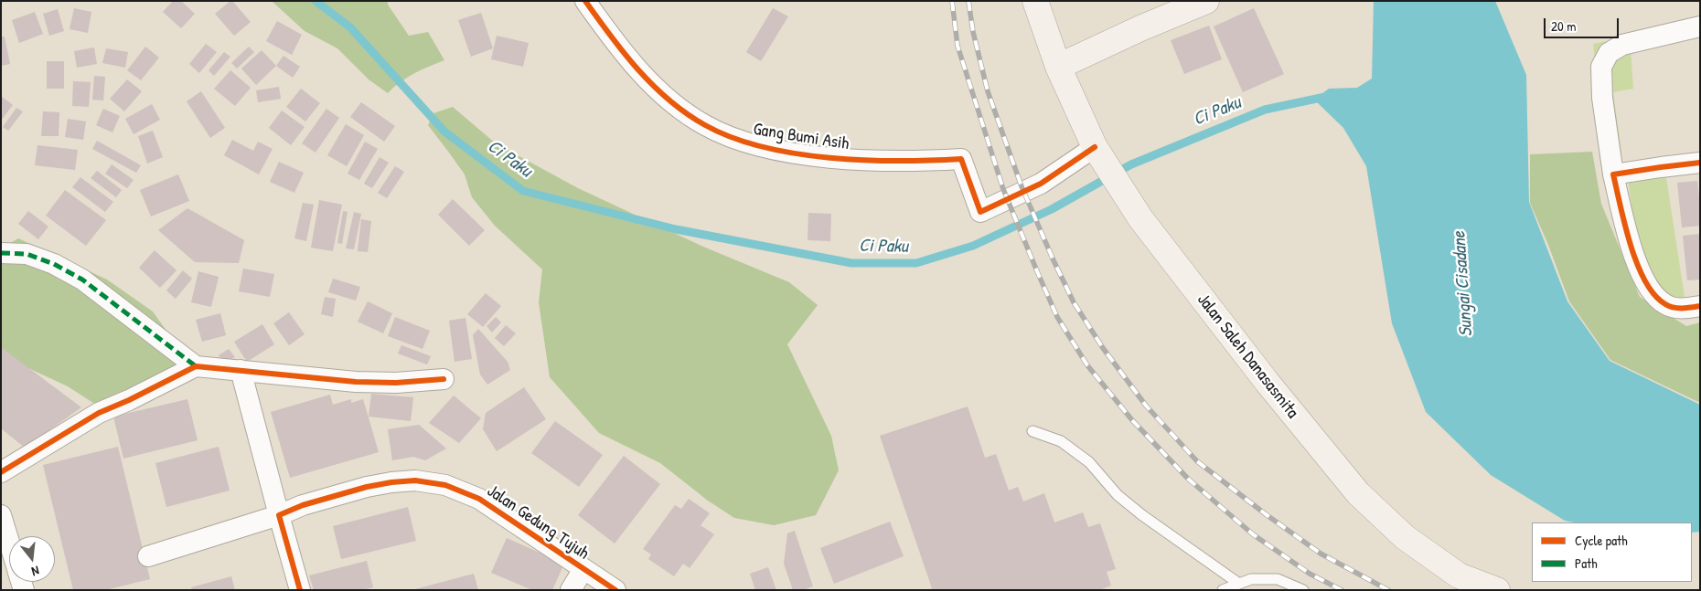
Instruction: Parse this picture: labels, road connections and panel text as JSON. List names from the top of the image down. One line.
{"streets":{"main road":["Jalan Saleh Danasasmita"],"street":["Gang Bumi Asih","Jalan Gedung Tujuh"]},"crossings":[["Gang Bumi Asih","Jalan Saleh Danasasmita"]],"water":["Ci Paku","Sungai Cisadane"],"legend":["Cycle path","Path"],"scale_bar":"20 m","north":"bottom"}
